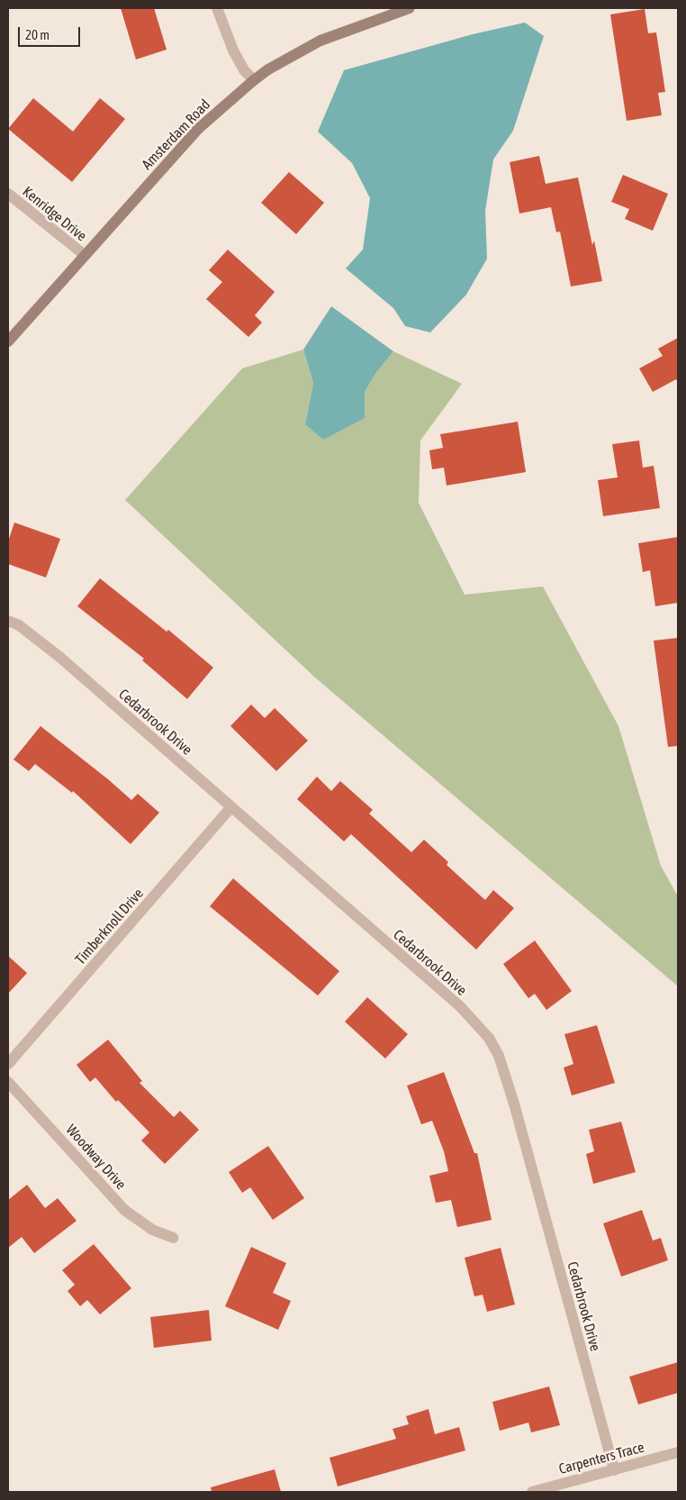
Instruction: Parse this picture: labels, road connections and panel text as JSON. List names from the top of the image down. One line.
{"streets":{"main road":["Amsterdam Road"],"street":["Kenridge Drive","Cedarbrook Drive","Timberknoll Drive","Woodway Drive","Carpenters Trace"]},"crossings":[["Amsterdam Road","Kenridge Drive"],["Cedarbrook Drive","Timberknoll Drive"],["Cedarbrook Drive","Carpenters Trace"]],"scale_bar":"20 m"}
